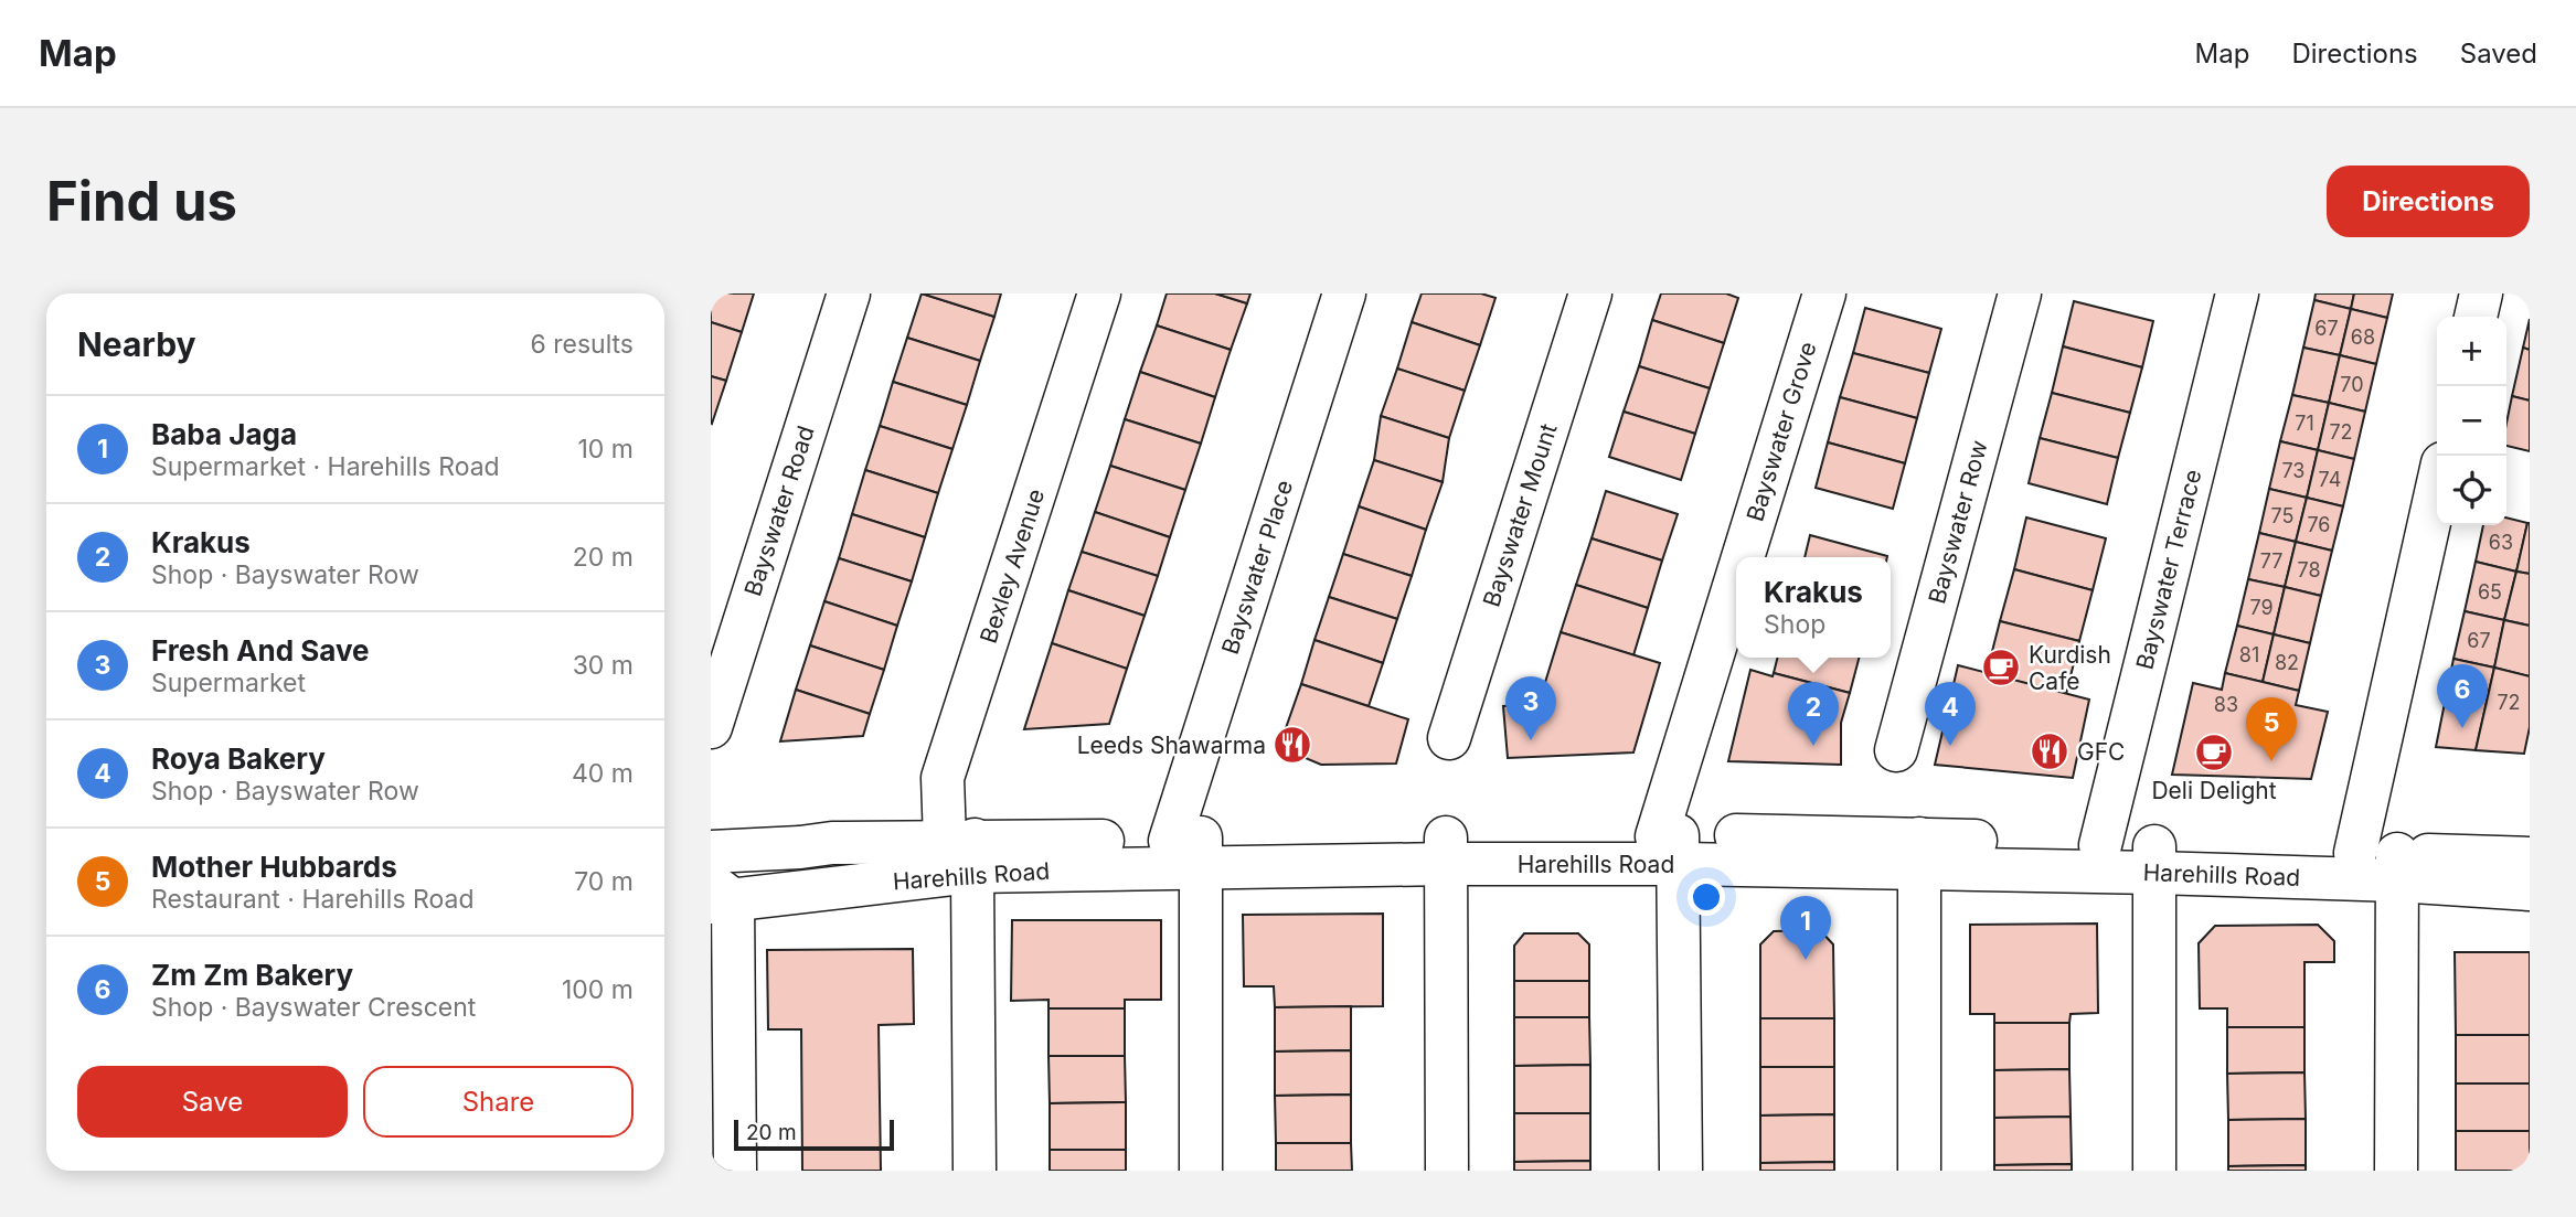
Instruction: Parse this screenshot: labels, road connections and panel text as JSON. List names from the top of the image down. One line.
{"streets":{"street":["Bayswater Grove","Bayswater Road","Bayswater Mount","Bayswater Row","Bexley Avenue","Bayswater Place","Bayswater Terrace","Harehills Road"]},"crossings":[["Bayswater Grove","Harehills Road"],["Bexley Avenue","Harehills Road"],["Bayswater Place","Harehills Road"],["Bayswater Terrace","Harehills Road"]],"places":{"cafe":["Kurdish Cafe","Deli Delight"],"restaurant":["Leeds Shawarma","GFC"]},"house_numbers":["67","68","70","71","72","73","74","75","76","63","77","78","65","79","67","81","82","72","83"],"scale_bar":"20 m","page":{"header":"Map","nav":["Map","Directions","Saved"],"buttons":["Directions",["Save","Share"]],"title":"Find us","heading":["Nearby","6 results"],"map_buttons":["+","−"],"list":[{"mark":"1","name":"Baba Jaga","note":"Supermarket · Harehills Road","value":"10 m"},{"mark":"2","name":"Krakus","note":"Shop · Bayswater Row","value":"20 m"},{"mark":"3","name":"Fresh And Save","note":"Supermarket","value":"30 m"},{"mark":"4","name":"Roya Bakery","note":"Shop · Bayswater Row","value":"40 m"},{"mark":"5","name":"Mother Hubbards","note":"Restaurant · Harehills Road","value":"70 m"},{"mark":"6","name":"Zm Zm Bakery","note":"Shop · Bayswater Crescent","value":"100 m"}],"popup":["Krakus","Shop"],"pins":["6","3","2","4","5","1"],"scale":"20 m"}}
